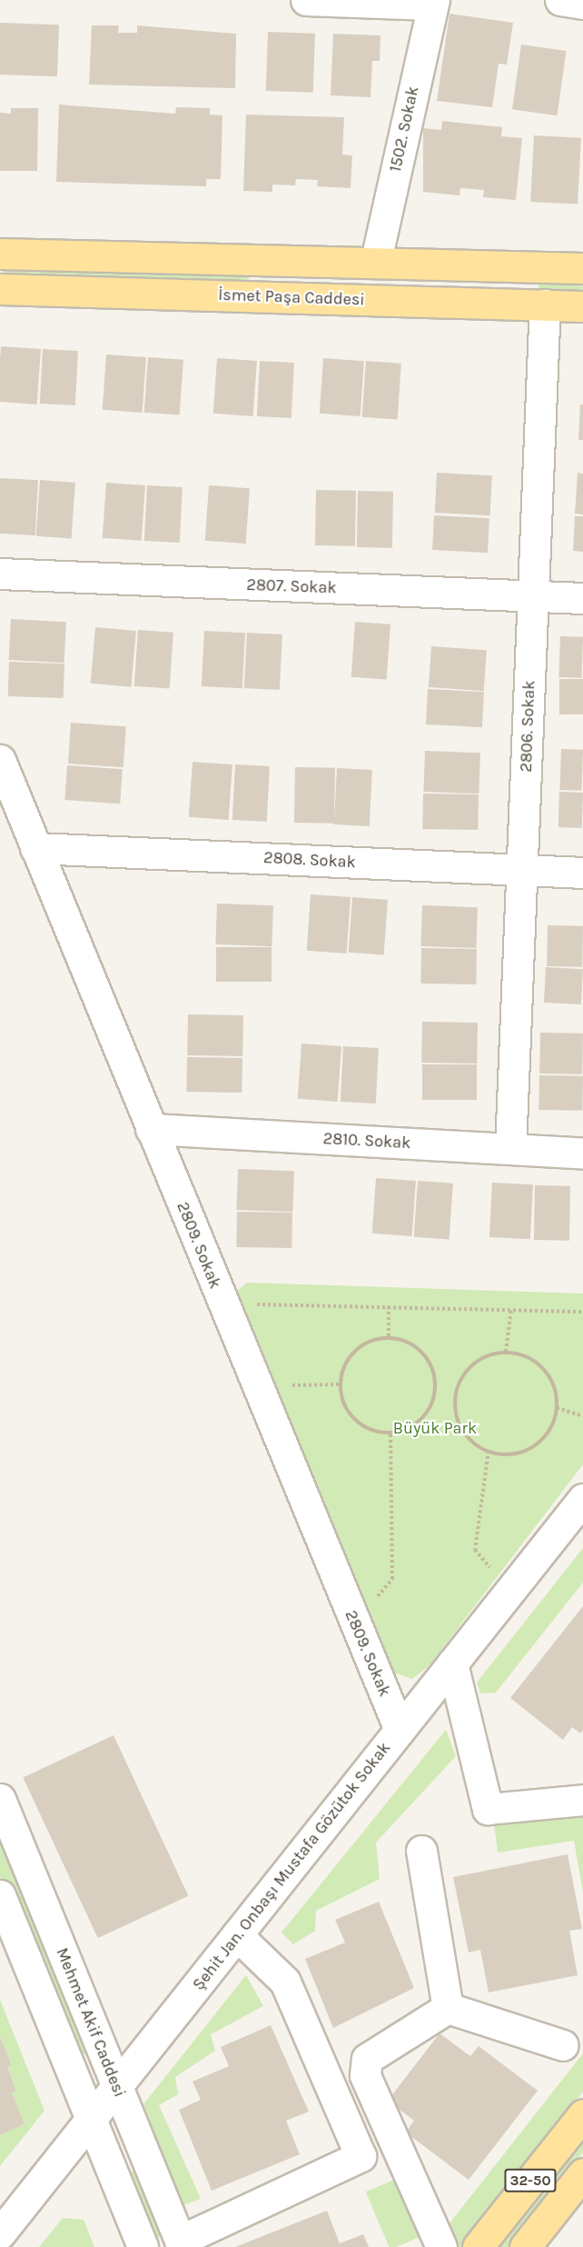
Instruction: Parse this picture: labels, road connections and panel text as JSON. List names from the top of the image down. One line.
{"streets":{"main road":["İsmet Paşa Caddesi","32-50"],"street":["1502. Sokak","2807. Sokak","2806. Sokak","2808. Sokak","2810. Sokak","2809. Sokak","Şehit Jan. Onbaşı Mustafa Gözütok Sokak","Mehmet Akif Caddesi"]},"crossings":[["İsmet Paşa Caddesi","2806. Sokak"],["2807. Sokak","2806. Sokak"],["2806. Sokak","2808. Sokak"],["2806. Sokak","2810. Sokak"],["2808. Sokak","2809. Sokak"],["2810. Sokak","2809. Sokak"],["2809. Sokak","Şehit Jan. Onbaşı Mustafa Gözütok Sokak"],["Şehit Jan. Onbaşı Mustafa Gözütok Sokak","Mehmet Akif Caddesi"]],"parks":["Büyük Park"]}
